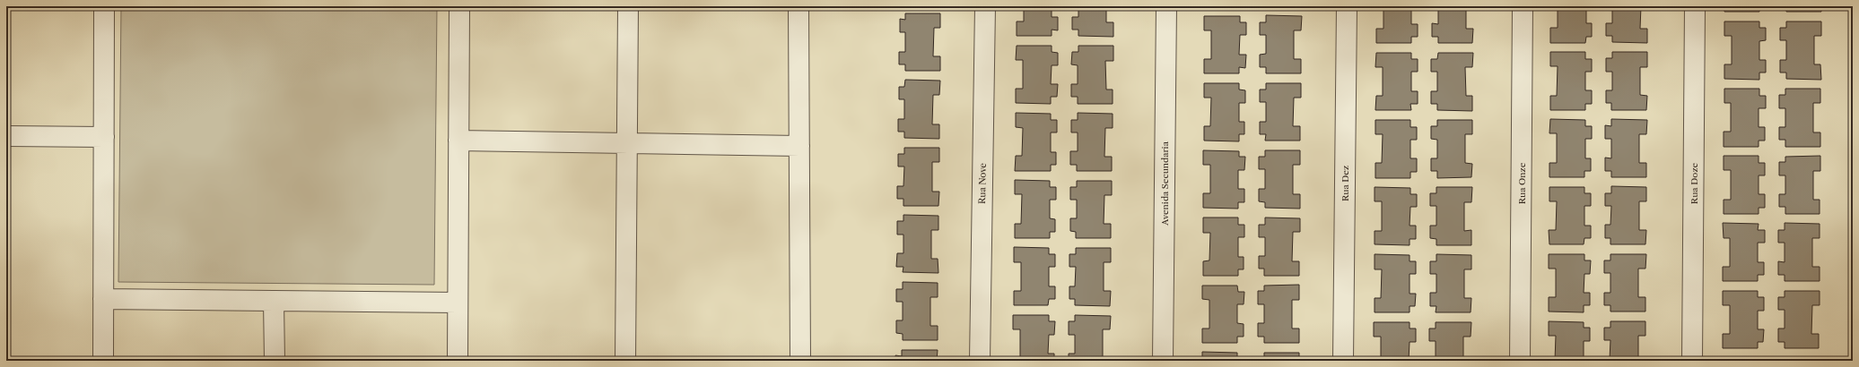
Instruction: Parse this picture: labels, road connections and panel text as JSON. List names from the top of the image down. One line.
{"streets":{"street":["Rua Nove","Avenida Secundaria","Rua Dez","Rua Onze","Rua Doze"]}}
